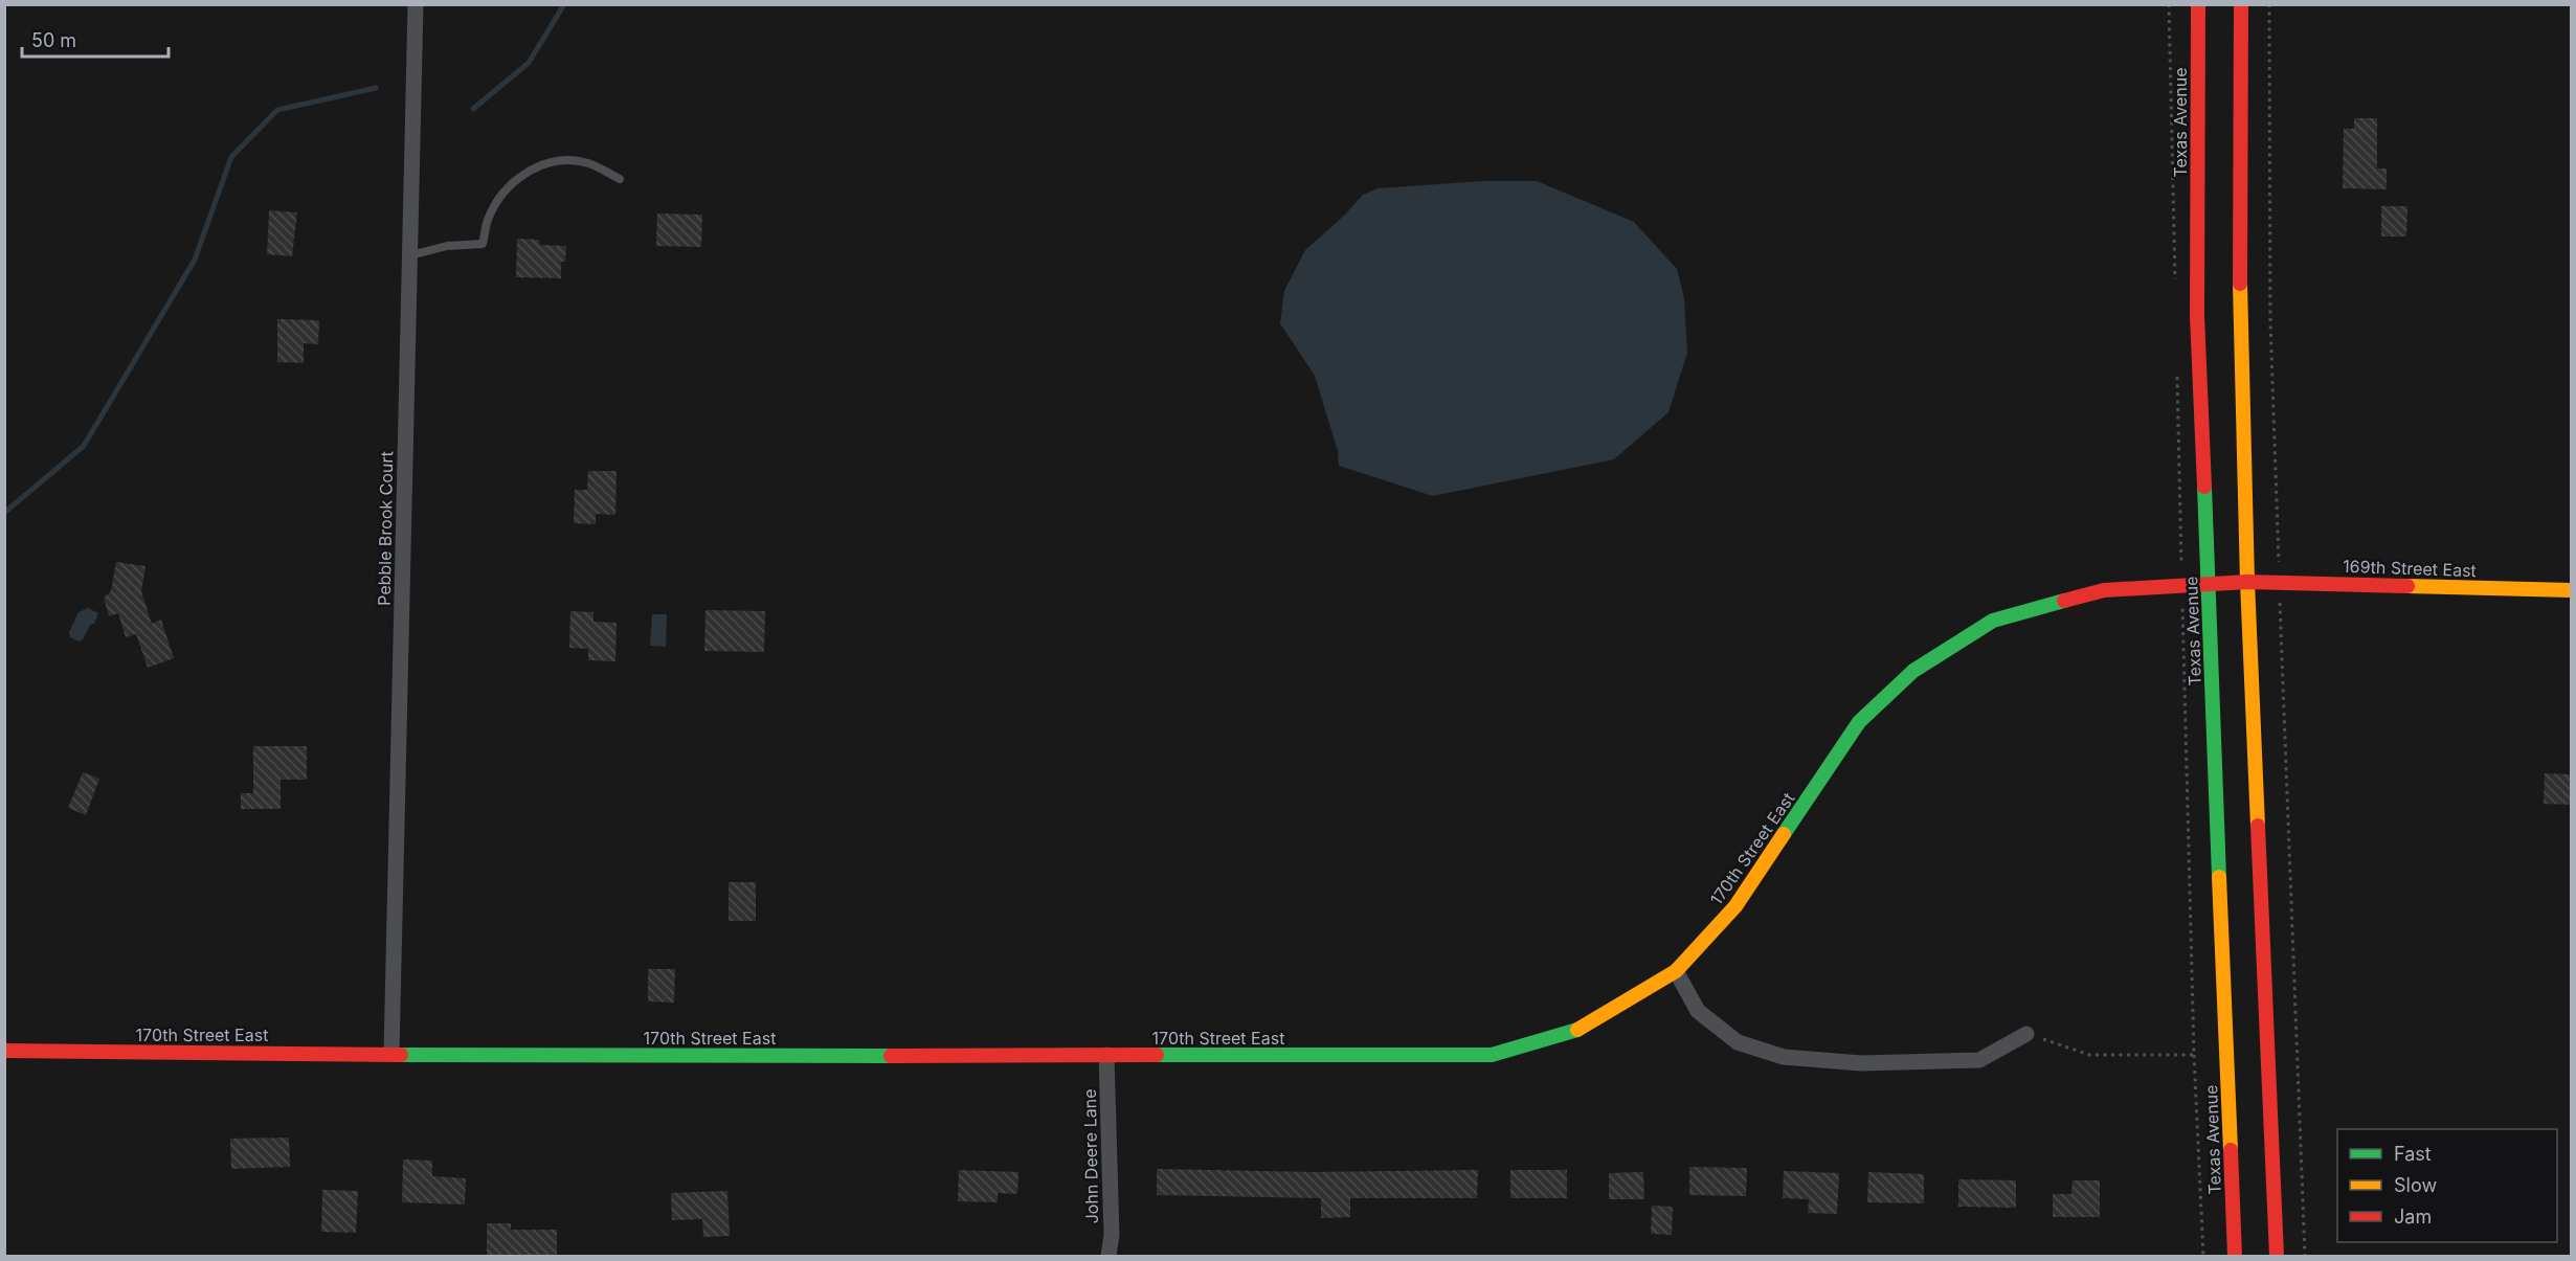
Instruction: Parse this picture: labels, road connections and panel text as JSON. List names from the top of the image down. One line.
{"streets":{"street":["Texas Avenue","Pebble Brook Court","169th Street East","170th Street East","John Deere Lane"]},"crossings":[["Texas Avenue","170th Street East"],["Pebble Brook Court","170th Street East"],["169th Street East","170th Street East"],["170th Street East","John Deere Lane"]],"legend":["Fast","Slow","Jam"],"scale_bar":"50 m"}
